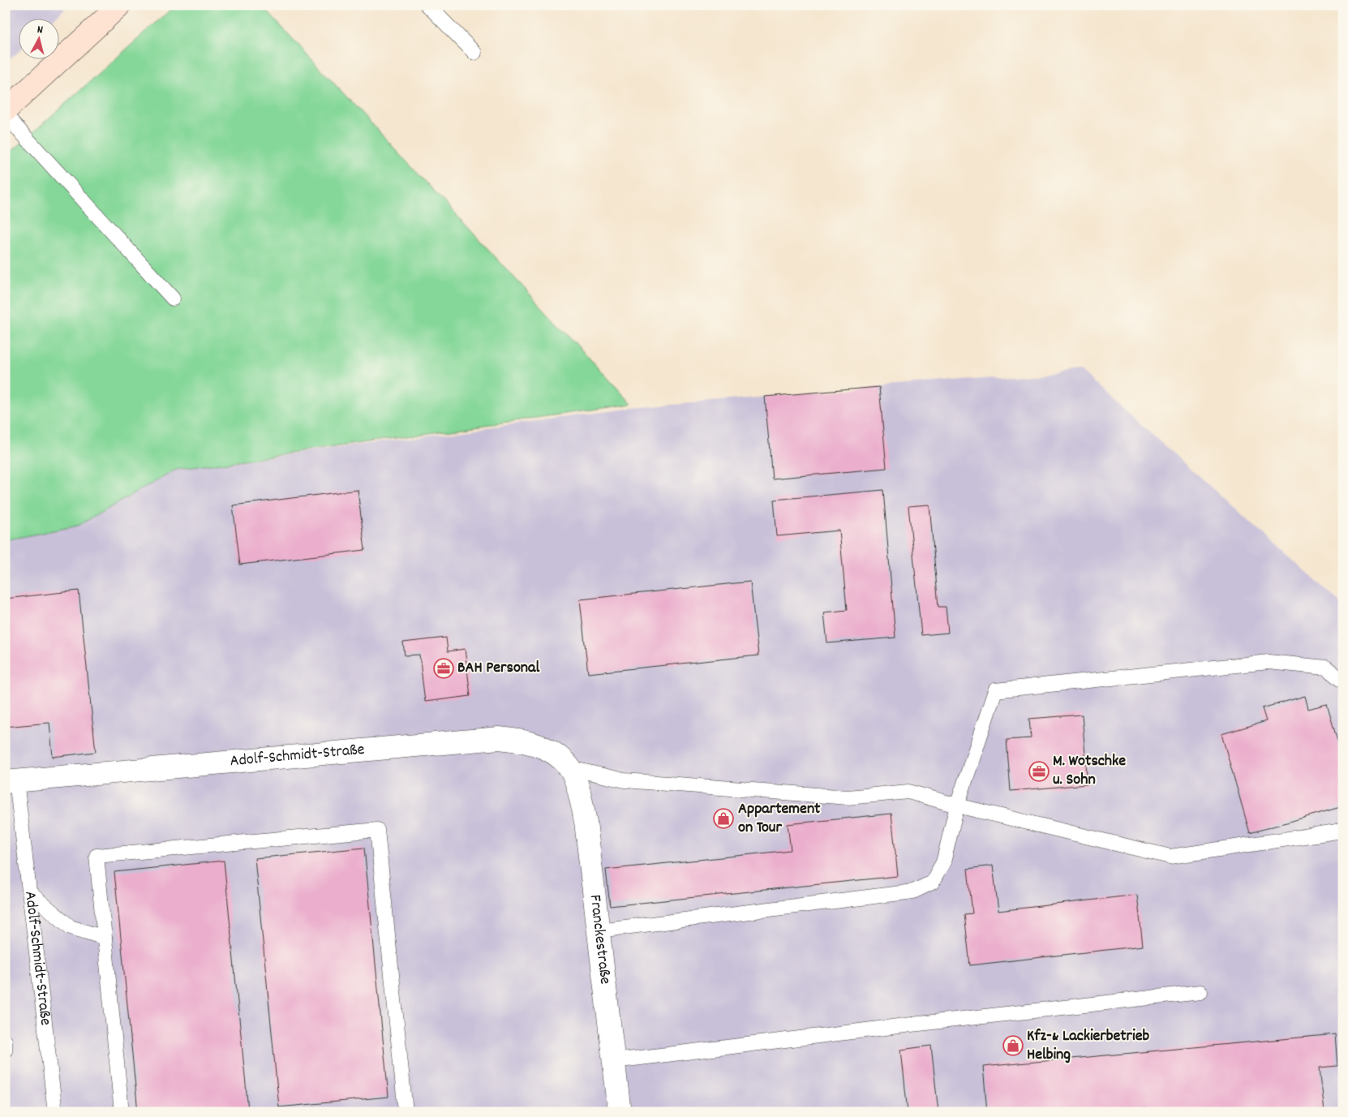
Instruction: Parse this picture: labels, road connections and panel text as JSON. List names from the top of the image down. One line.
{"streets":{"street":["Adolf-Schmidt-Straße","Franckestraße"]},"crossings":[["Adolf-Schmidt-Straße","Franckestraße"]],"places":{"office":["BAH Personal","M. Wotschke u. Sohn"],"shop":["Appartement on Tour","Kfz-& Lackierbetrieb Helbing"]},"north":"top"}
